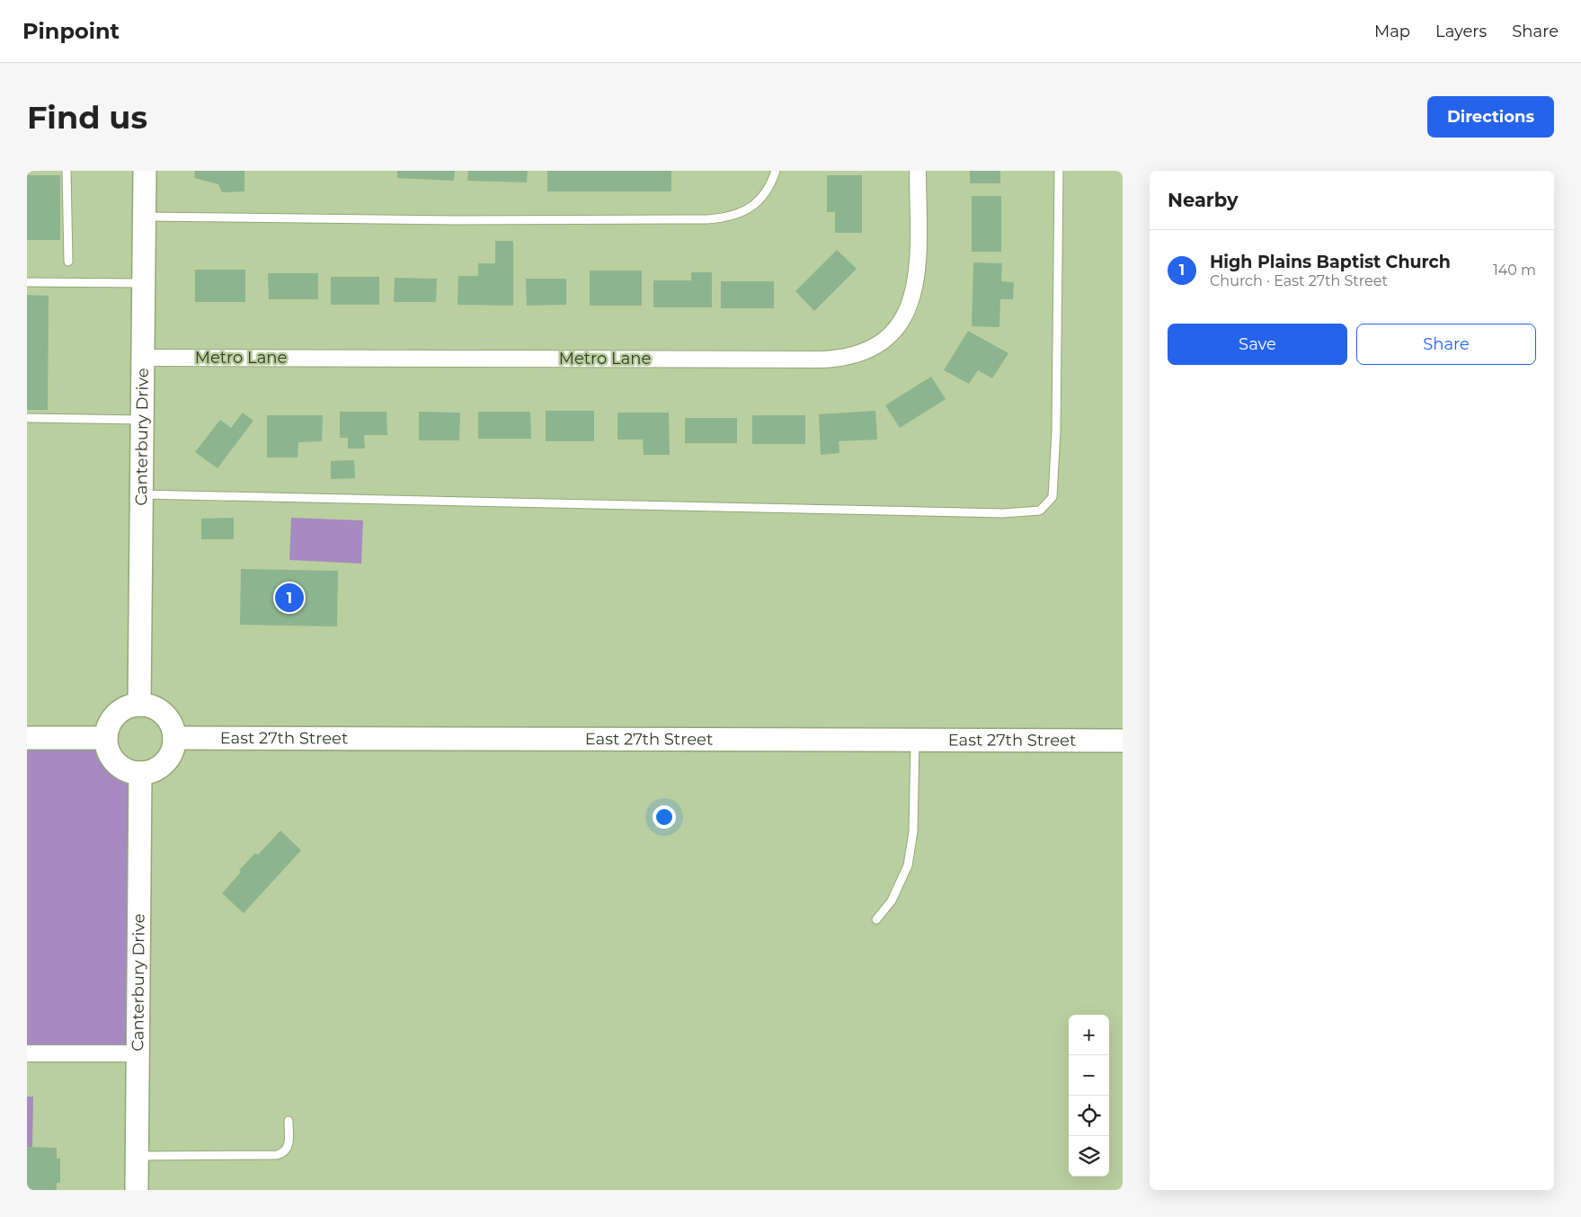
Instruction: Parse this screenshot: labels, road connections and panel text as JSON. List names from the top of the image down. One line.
{"streets":{"main road":["Canterbury Drive","East 27th Street"],"street":["Metro Lane"]},"crossings":[["Metro Lane","Canterbury Drive"],["Canterbury Drive","East 27th Street"]],"page":{"header":"Pinpoint","nav":["Map","Layers","Share"],"buttons":["Directions",["Save","Share"]],"title":"Find us","heading":"Nearby","list":[{"mark":"1","name":"High Plains Baptist Church","note":"Church · East 27th Street","value":"140 m"}],"pins":"1","map_buttons":["+","−"]}}
